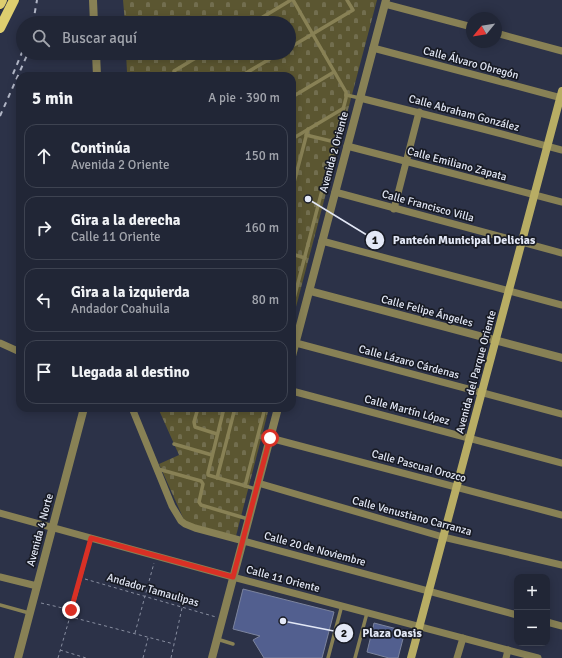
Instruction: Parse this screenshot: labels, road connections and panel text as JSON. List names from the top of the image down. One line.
{"streets":{"main road":["Avenida del Parque Oriente"],"street":["Calle Álvaro Obregón","Calle Abraham González","Avenida 2 Oriente","Calle Emiliano Zapata","Calle Francisco Villa","Calle Felipe Ángeles","Calle Lázaro Cárdenas","Calle Martín López","Calle Pascual Orozco","Calle Venustiano Carranza","Avenida 4 Norte","Calle 20 de Noviembre","Calle 11 Oriente"],"path":["Andador Tamaulipas"]},"crossings":[["Calle Álvaro Obregón","Avenida 2 Oriente"],["Calle Álvaro Obregón","Avenida del Parque Oriente"],["Calle Abraham González","Avenida 2 Oriente"],["Calle Abraham González","Avenida del Parque Oriente"],["Avenida 2 Oriente","Calle Emiliano Zapata"],["Avenida 2 Oriente","Calle Francisco Villa"],["Avenida 2 Oriente","Calle Felipe Ángeles"],["Avenida 2 Oriente","Calle Lázaro Cárdenas"],["Calle Emiliano Zapata","Avenida del Parque Oriente"],["Calle Francisco Villa","Avenida del Parque Oriente"],["Calle Felipe Ángeles","Avenida del Parque Oriente"],["Calle Lázaro Cárdenas","Avenida del Parque Oriente"],["Avenida del Parque Oriente","Calle Martín López"],["Avenida del Parque Oriente","Calle Pascual Orozco"],["Avenida del Parque Oriente","Calle Venustiano Carranza"],["Avenida del Parque Oriente","Calle 20 de Noviembre"],["Avenida del Parque Oriente","Calle 11 Oriente"],["Avenida 4 Norte","Calle 11 Oriente"]],"places":["Panteón Municipal Delicias","Plaza Oasis"],"north":"bottom left","page":{"search":"Buscar aquí","heading":["5 min","A pie · 390 m"],"list":[["Continúa","Avenida 2 Oriente","150 m"],["Gira a la derecha","Calle 11 Oriente","160 m"],["Gira a la izquierda","Andador Coahuila","80 m"],"Llegada al destino"],"map_buttons":["+","−"]}}
